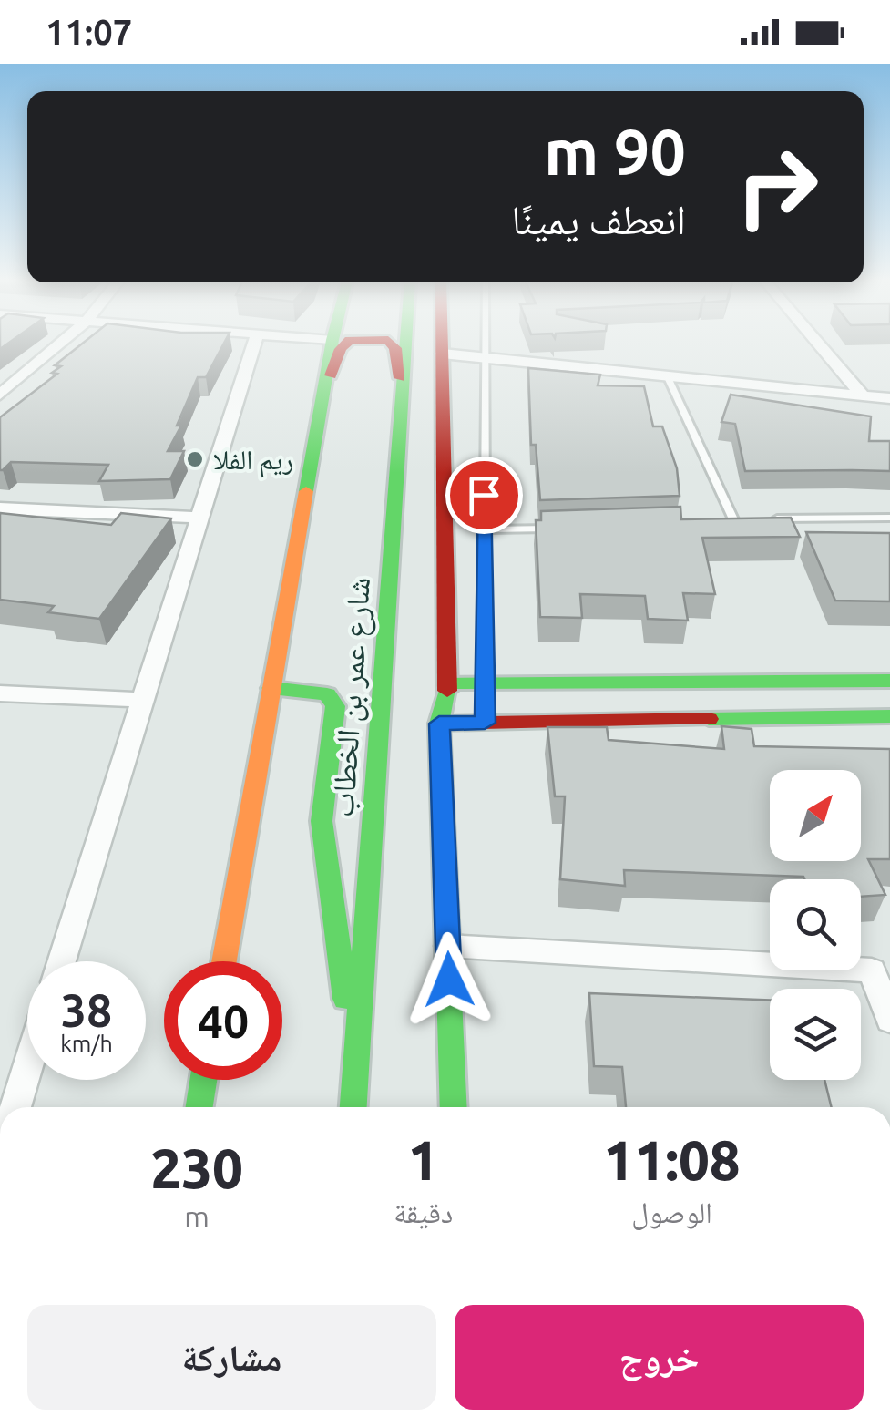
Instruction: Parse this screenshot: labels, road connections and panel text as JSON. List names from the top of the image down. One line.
{"streets":{"main road":["شارع عمر بن الخطاب"]},"places":["ريم الفلا"],"north":"top right","page":{"status":"11:07","turn":["90 m","انعطف يمينًا"],"speed":"38 km/h","limit":"40","eta":["11:08","الوصول","1","دقيقة","230","m"],"buttons":["خروج","مشاركة"]}}
